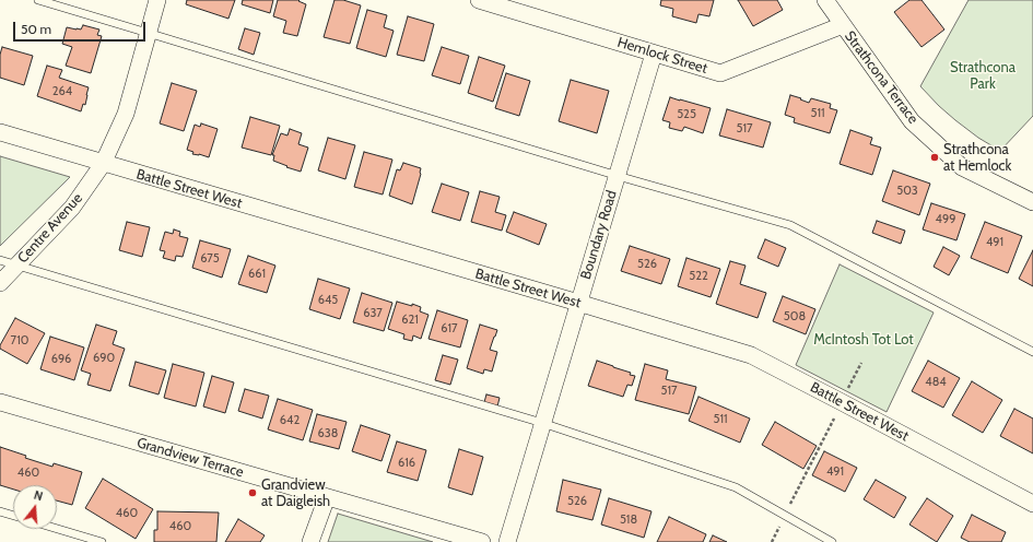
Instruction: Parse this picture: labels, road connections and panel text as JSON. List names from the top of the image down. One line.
{"streets":{"street":["Hemlock Street","Strathcona Terrace","Battle Street West","Centre Avenue","Boundary Road","Grandview Terrace"]},"crossings":[["Hemlock Street","Strathcona Terrace"],["Hemlock Street","Boundary Road"],["Battle Street West","Centre Avenue"],["Battle Street West","Boundary Road"]],"parks":["Strathcona Park","McIntosh Tot Lot"],"places":["Strathcona at Hemlock","Grandview at Daigleish"],"house_numbers":["264","511","525","517","503","499","491","675","526","661","522","645","637","508","621","617","710","690","696","484","517","511","642","638","616","491","460","526","460","518","460"],"scale_bar":"50 m","north":"top"}
